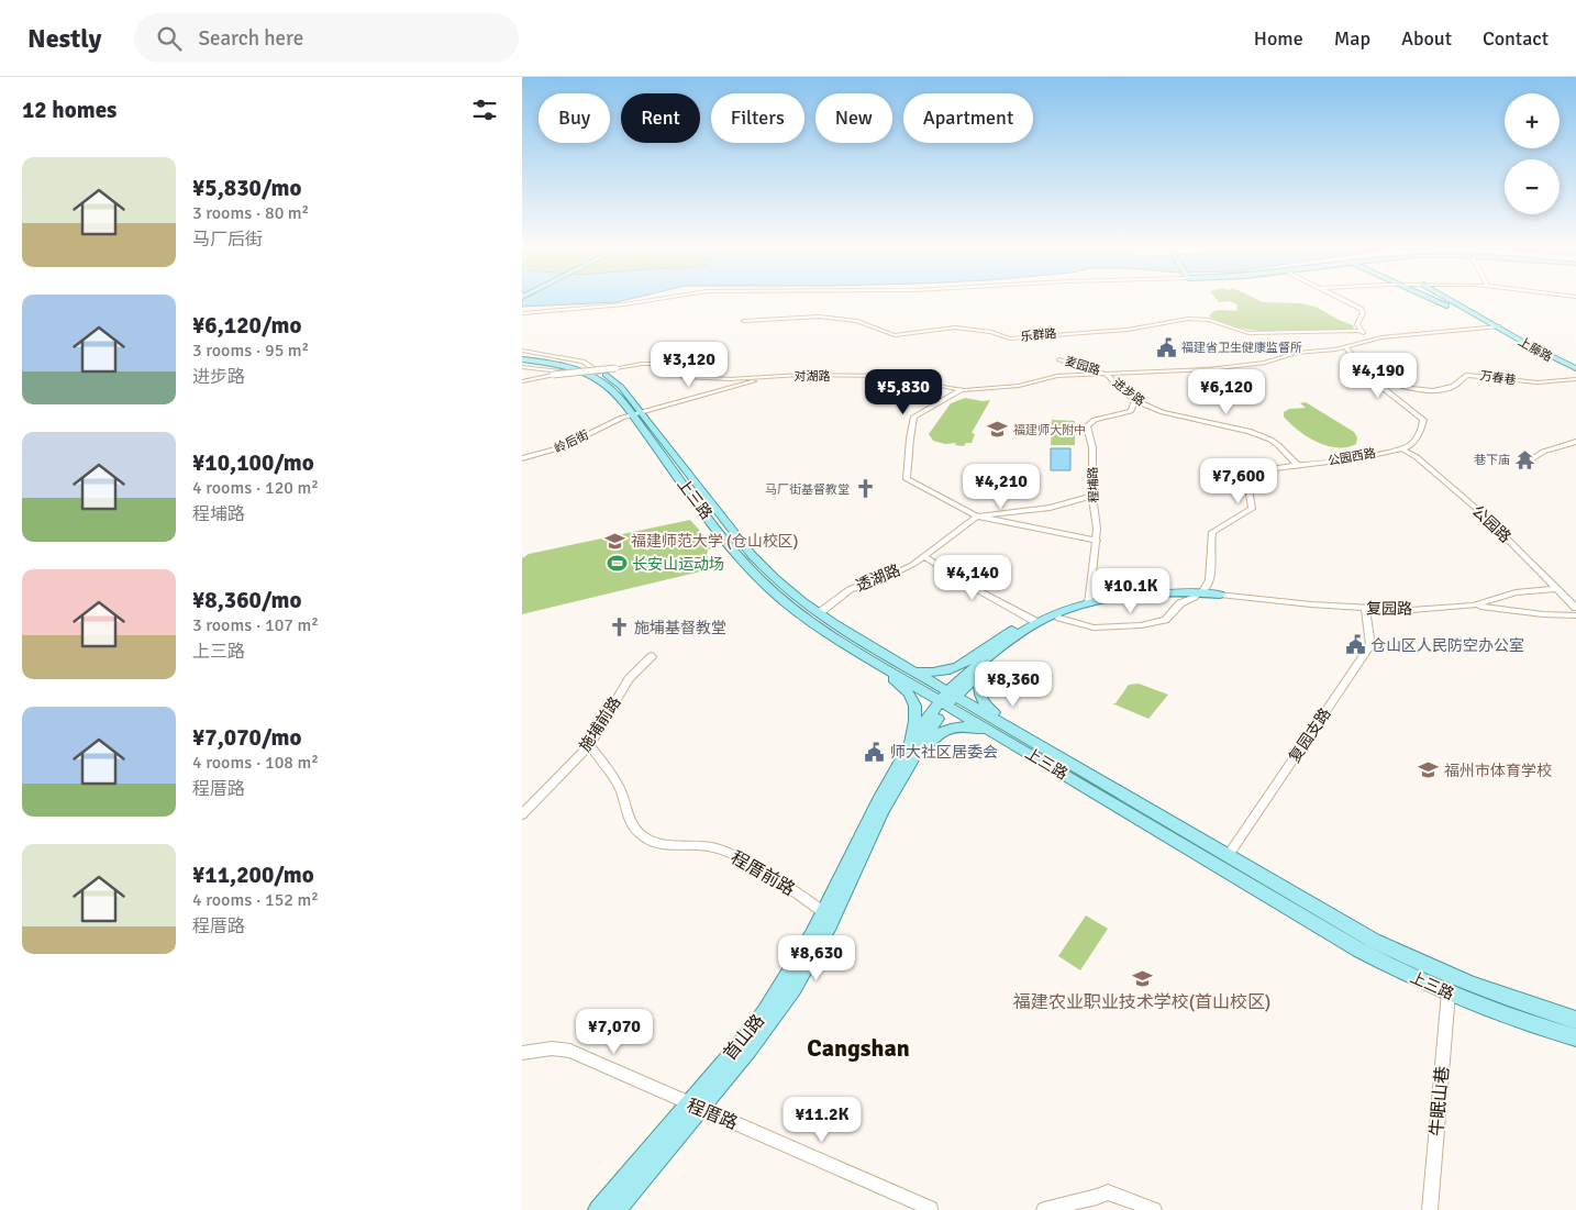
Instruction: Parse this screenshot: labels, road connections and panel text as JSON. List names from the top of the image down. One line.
{"streets":{"main road":["上藤路","上三路","首山路"],"street":["乐群路","麦园路","对湖路","万春巷","进步路","岭后街","公园西路","程埔路","公园路","透湖路","复园路","施埔前路","复园支路","程厝前路","牛眠山巷","程厝路"]},"crossings":[["上藤路","对湖路"],["麦园路","对湖路"],["麦园路","进步路"],["对湖路","进步路"],["对湖路","岭后街"],["进步路","公园西路"],["进步路","程埔路"],["岭后街","上三路"],["公园西路","公园路"],["程埔路","透湖路"],["上三路","透湖路"],["上三路","复园支路"],["上三路","首山路"],["上三路","牛眠山巷"],["公园路","复园路"],["复园路","复园支路"],["施埔前路","程厝前路"],["程厝前路","首山路"],["首山路","程厝路"]],"districts":["Cangshan"],"places":{"public building":["福建省卫生健康监督所","仓山区人民防空办公室","师大社区居委会"],"school or university":["福建师大附中","福建师范大学 (仓山校区)","福州市体育学校","福建农业职业技术学校(首山校区)"],"temple":["巷下庙"],"church":["马厂街基督教堂","施埔基督教堂"],"sports":["长安山运动场"]},"page":{"header":"Nestly","search":"Search here","nav":["Home","Map","About","Contact"],"heading":"12 homes","map_buttons":["+","−"],"chip":["Buy","Rent","Filters","New","Apartment"],"list":[{"name":"¥5,830/mo","note":"3 rooms · 80 m² · 马厂后街"},{"name":"¥6,120/mo","note":"3 rooms · 95 m² · 进步路"},{"name":"¥10,100/mo","note":"4 rooms · 120 m² · 程埔路"},{"name":"¥8,360/mo","note":"3 rooms · 107 m² · 上三路"},{"name":"¥7,070/mo","note":"4 rooms · 108 m² · 程厝路"},{"name":"¥11,200/mo","note":"4 rooms · 152 m² · 程厝路"}],"price":["¥3,120","¥4,190","¥5,830","¥6,120","¥7,600","¥4,210","¥4,140","¥10.1K","¥8,360","¥8,630","¥7,070","¥11.2K"]}}
